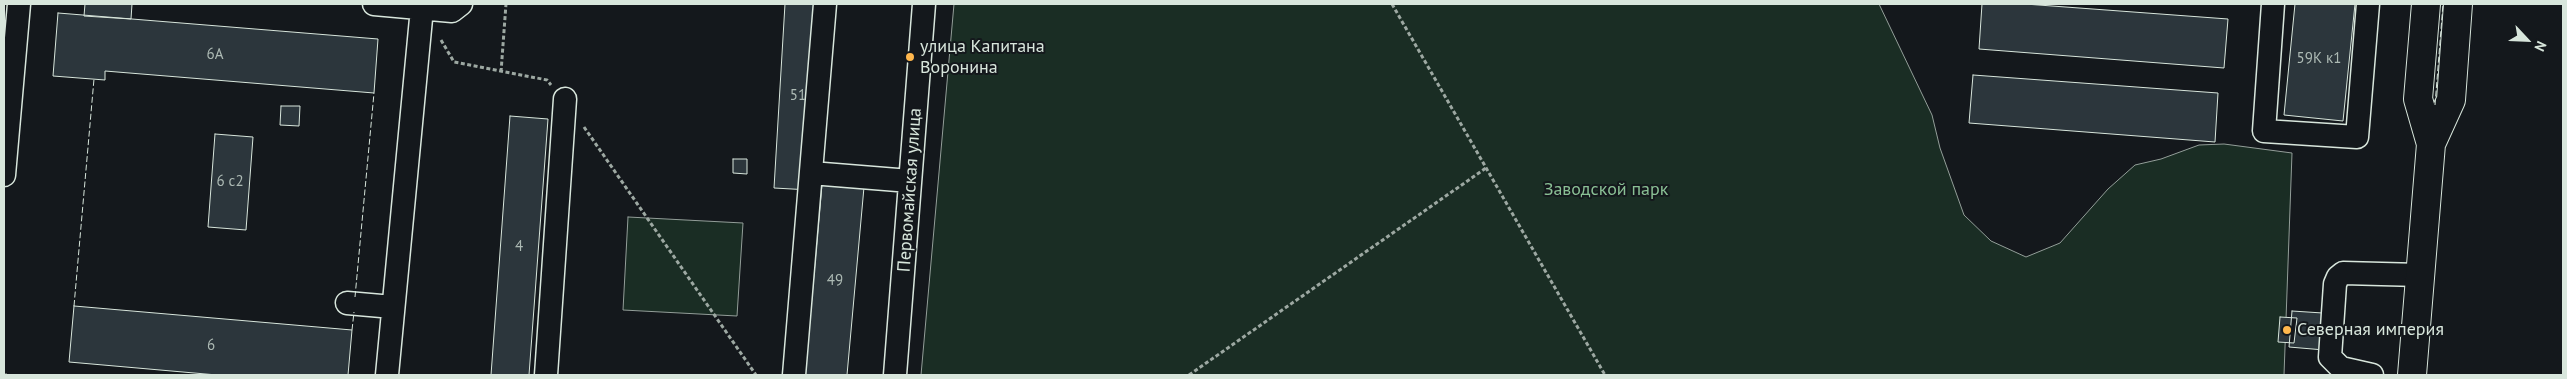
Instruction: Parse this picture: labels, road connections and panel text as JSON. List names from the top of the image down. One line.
{"streets":{"street":["Первомайская улица"]},"parks":["Заводской парк"],"places":["улица Капитана Воронина","Северная империя"],"house_numbers":["6А","59К к1","51","6 с2","4","49","6"],"north":"bottom right"}
